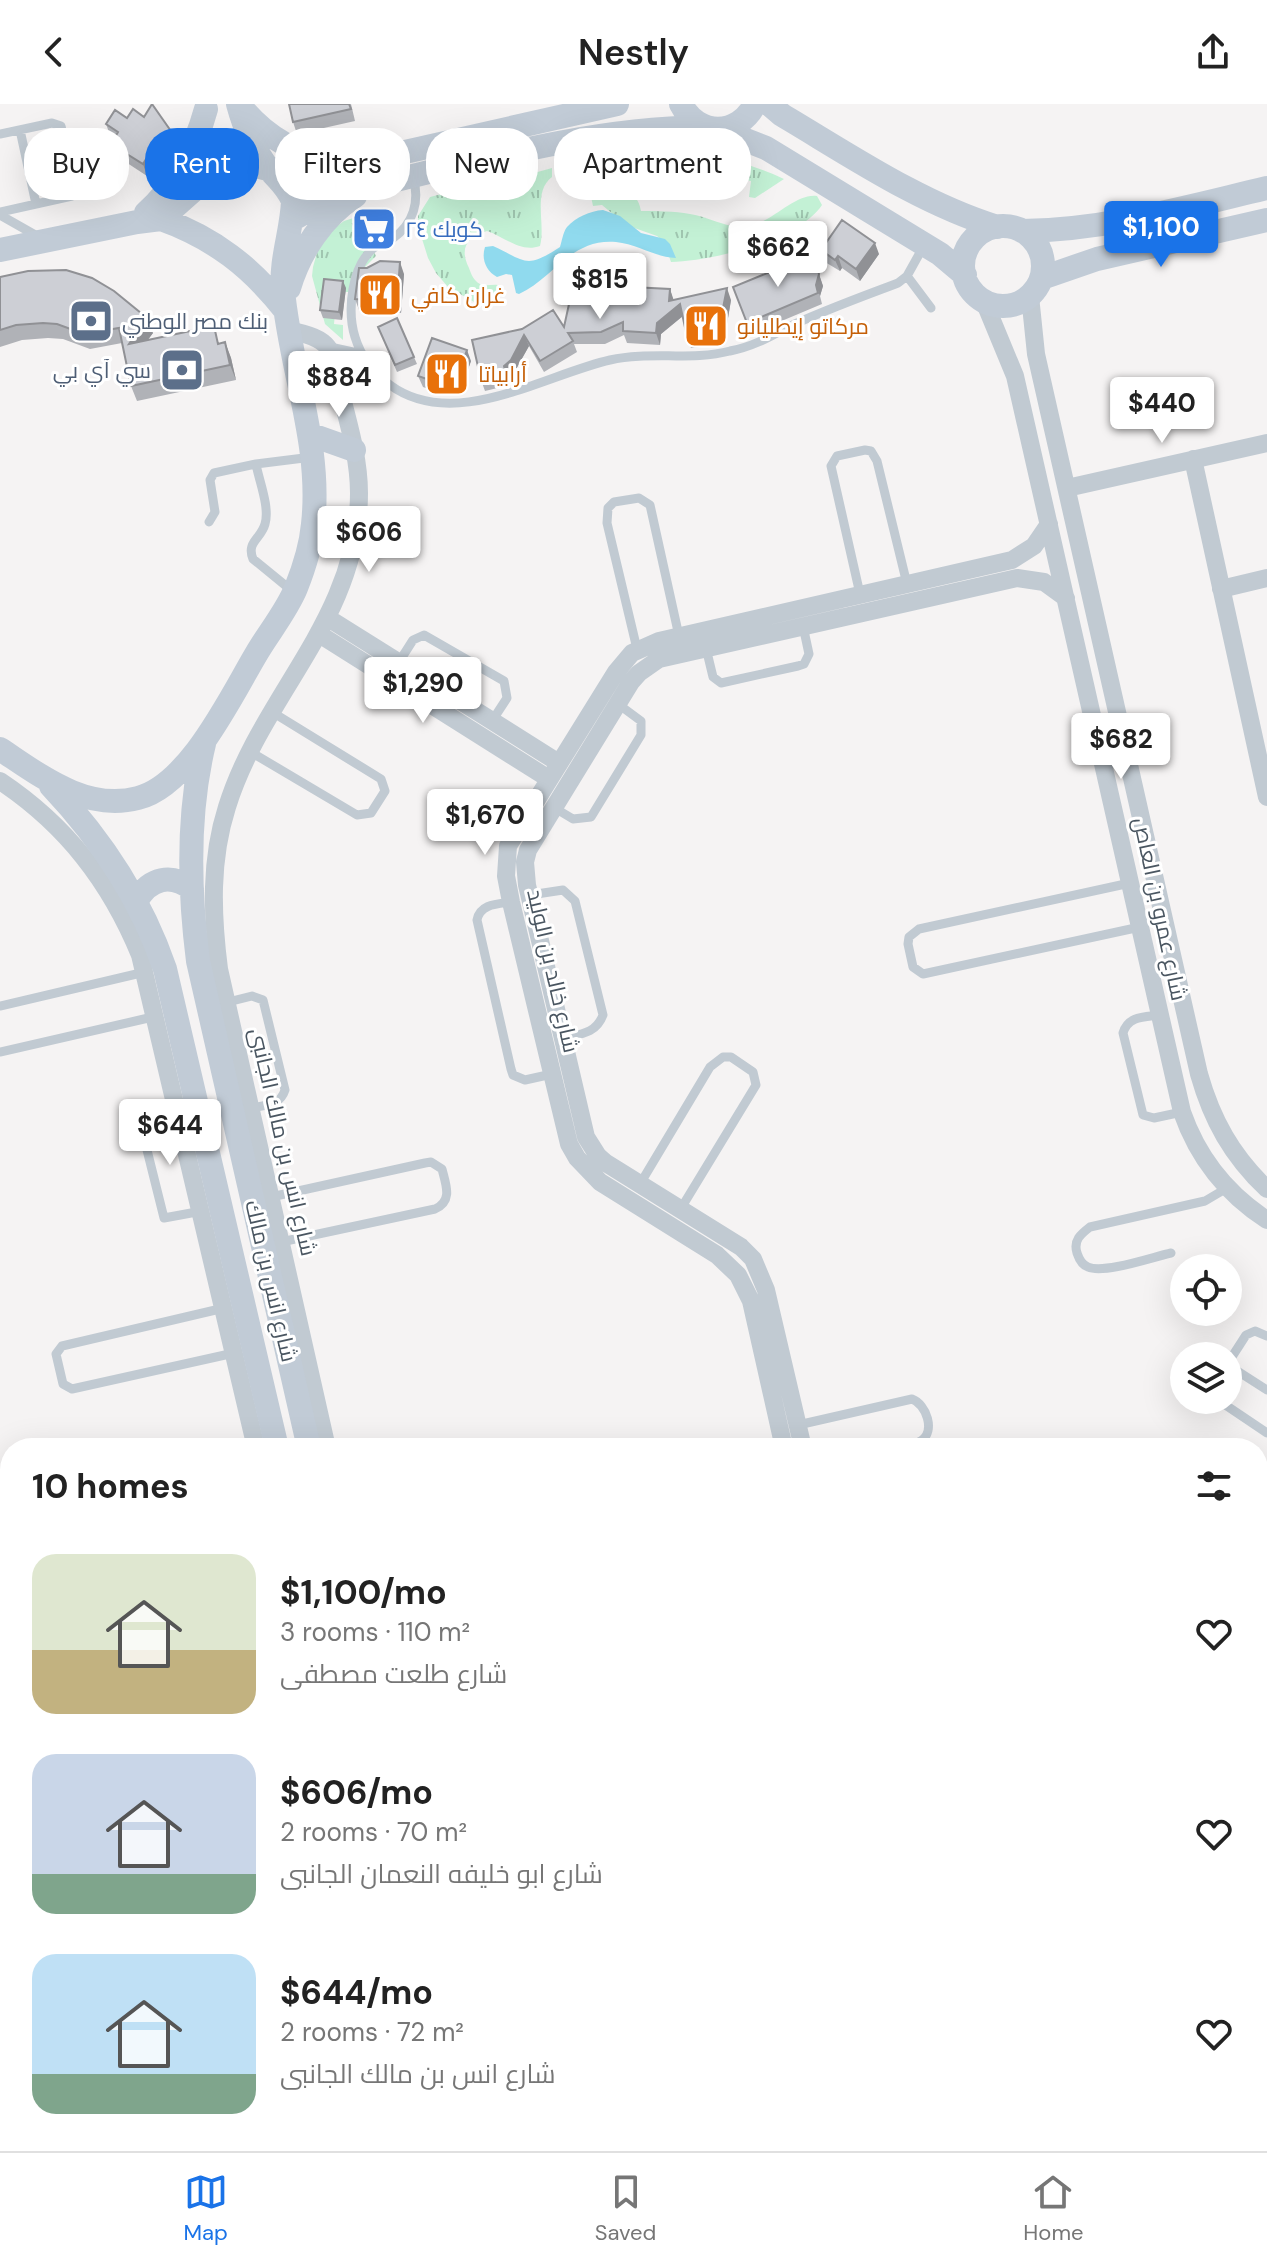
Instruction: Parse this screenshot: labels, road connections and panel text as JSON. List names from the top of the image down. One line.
{"streets":{"street":["شارع عمرو بن العاص","شارع خالد بن الوليد","شارع انس بن مالك الجانبى","شارع انس بن مالك"]},"crossings":[["شارع عمرو بن العاص","شارع خالد بن الوليد"]],"places":{"supermarket":["كويك ٢٤"],"restaurant":["غران كافي","مركاتو إيطليانو","أرابياتا"],"bank":["بنك مصر الوطني","سي آي بي"]},"page":{"header":"Nestly","chip":["Buy","Rent","Filters","New","Apartment"],"price":["$1,100","$662","$815","$884","$440","$606","$1,290","$682","$1,670","$644"],"heading":"10 homes","list":[{"name":"$1,100/mo","note":"3 rooms · 110 m² · شارع طلعت مصطفى"},{"name":"$606/mo","note":"2 rooms · 70 m² · شارع ابو خليفه النعمان الجانبى"},{"name":"$644/mo","note":"2 rooms · 72 m² · شارع انس بن مالك الجانبى"}],"tabs":["Map","Saved","Home"]}}
